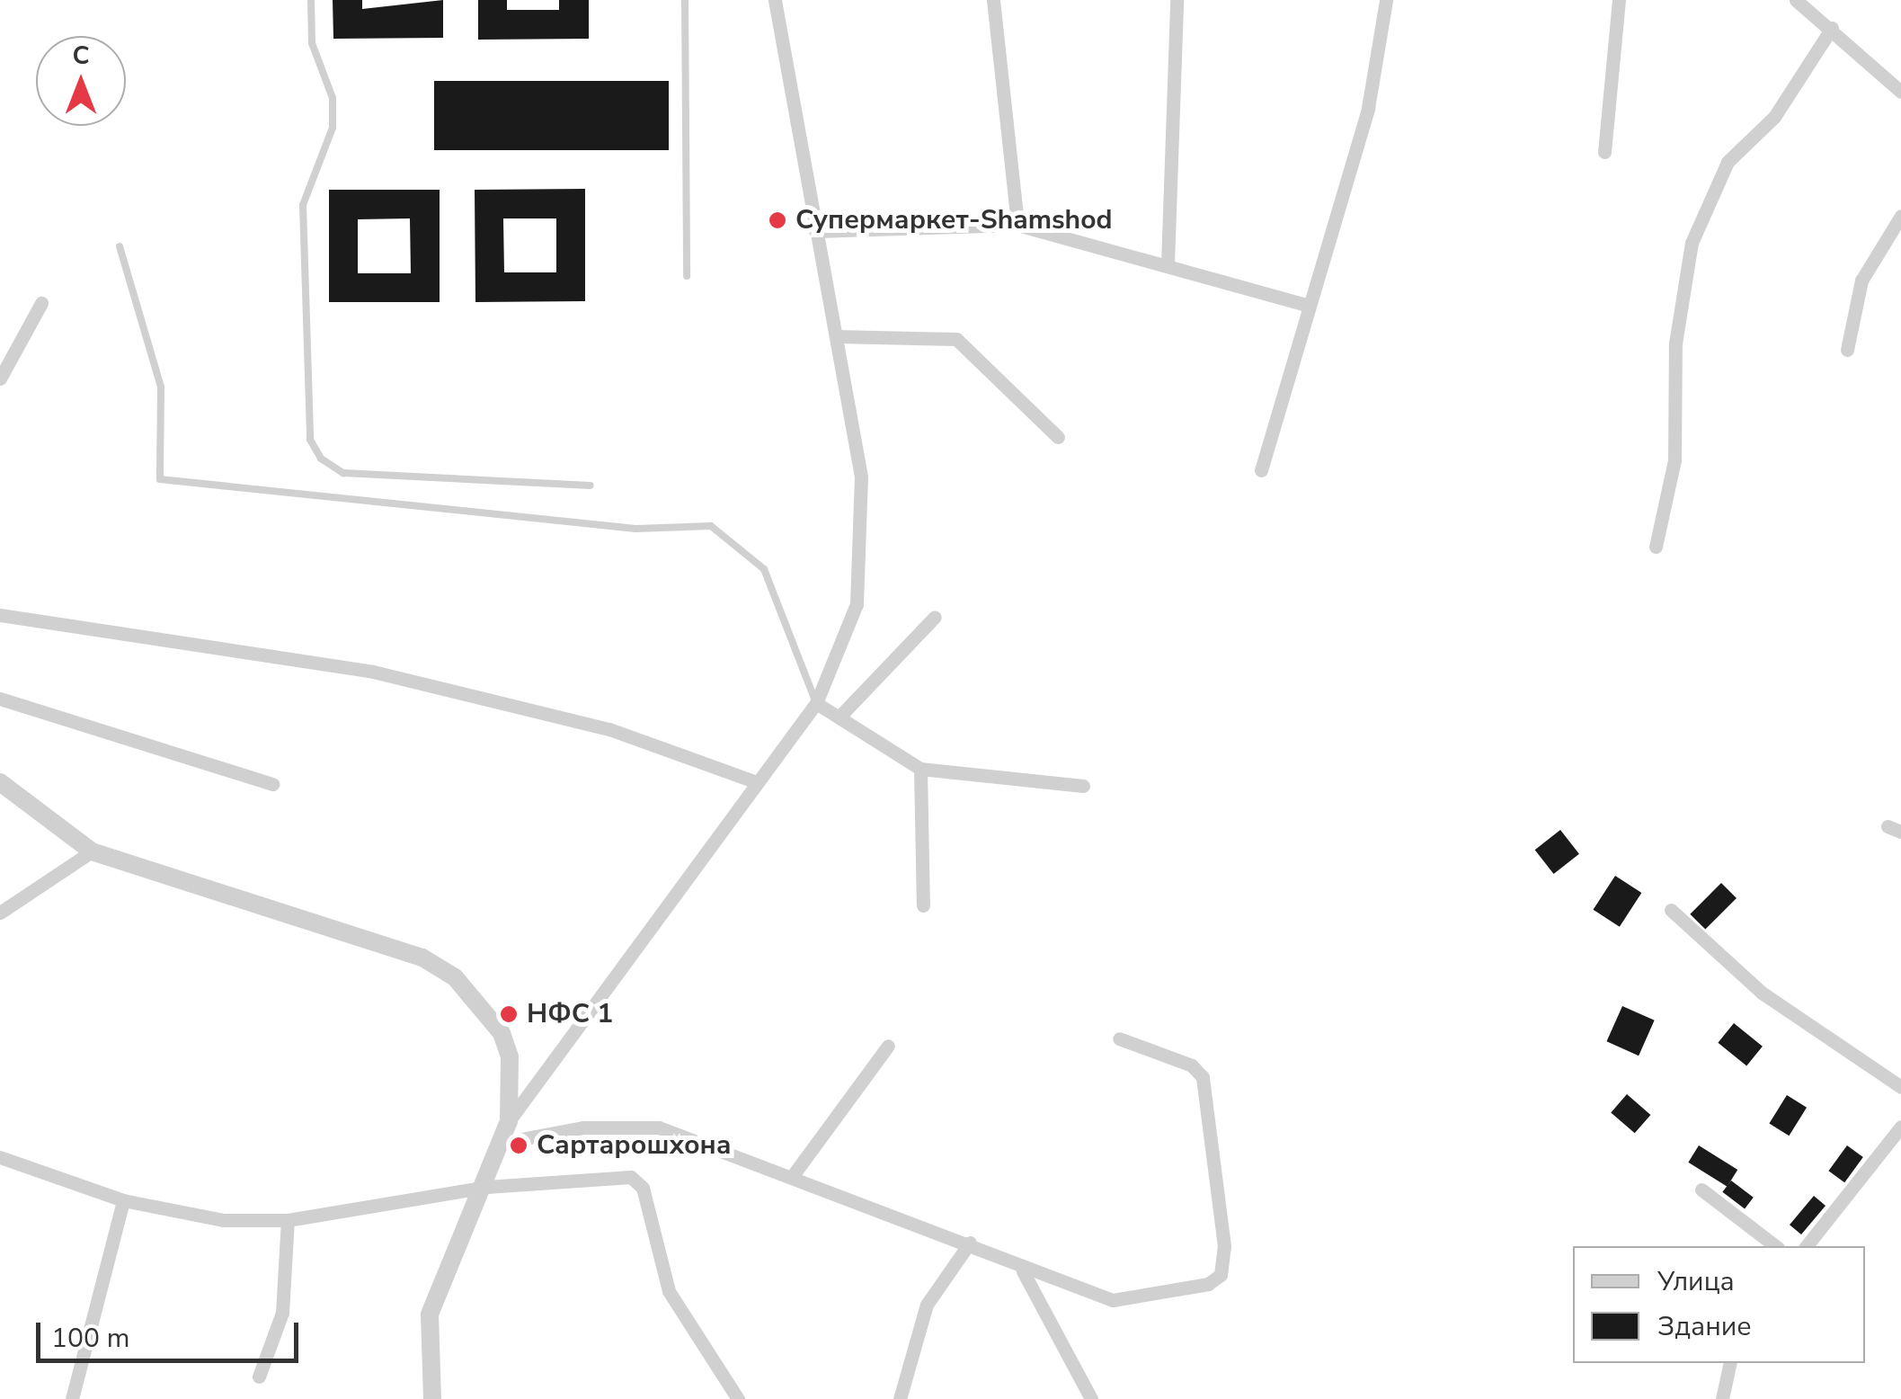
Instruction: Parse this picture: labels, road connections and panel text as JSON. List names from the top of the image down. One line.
{"places":["Супермаркет-Shamshod","НФС 1","Сартарошхона"],"legend":["Улица","Здание"],"scale_bar":"100 m","north":"top"}
